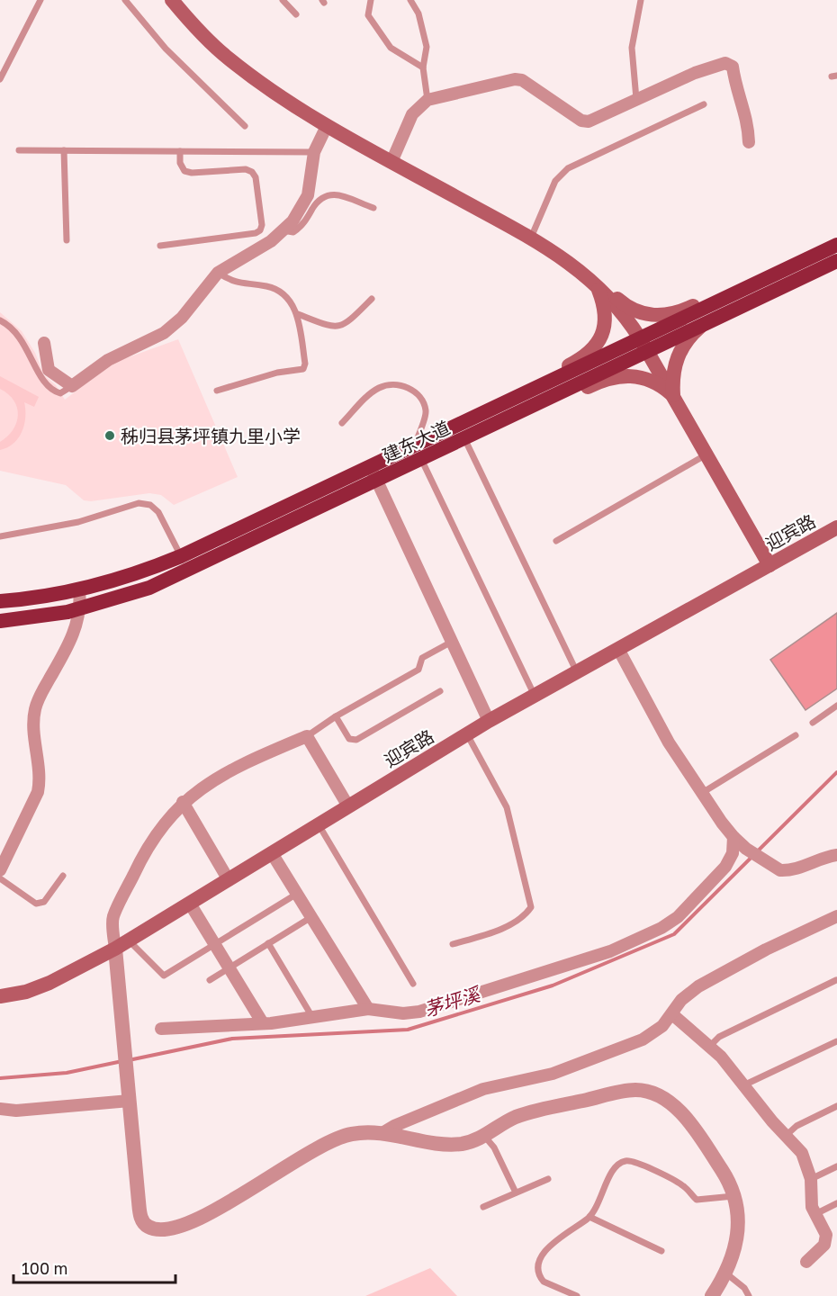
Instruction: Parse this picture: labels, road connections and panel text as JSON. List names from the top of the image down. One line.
{"streets":{"highway":["建东大道"],"main road":["迎宾路"]},"water":["茅坪溪"],"places":["秭归县茅坪镇九里小学"],"scale_bar":"100 m"}
